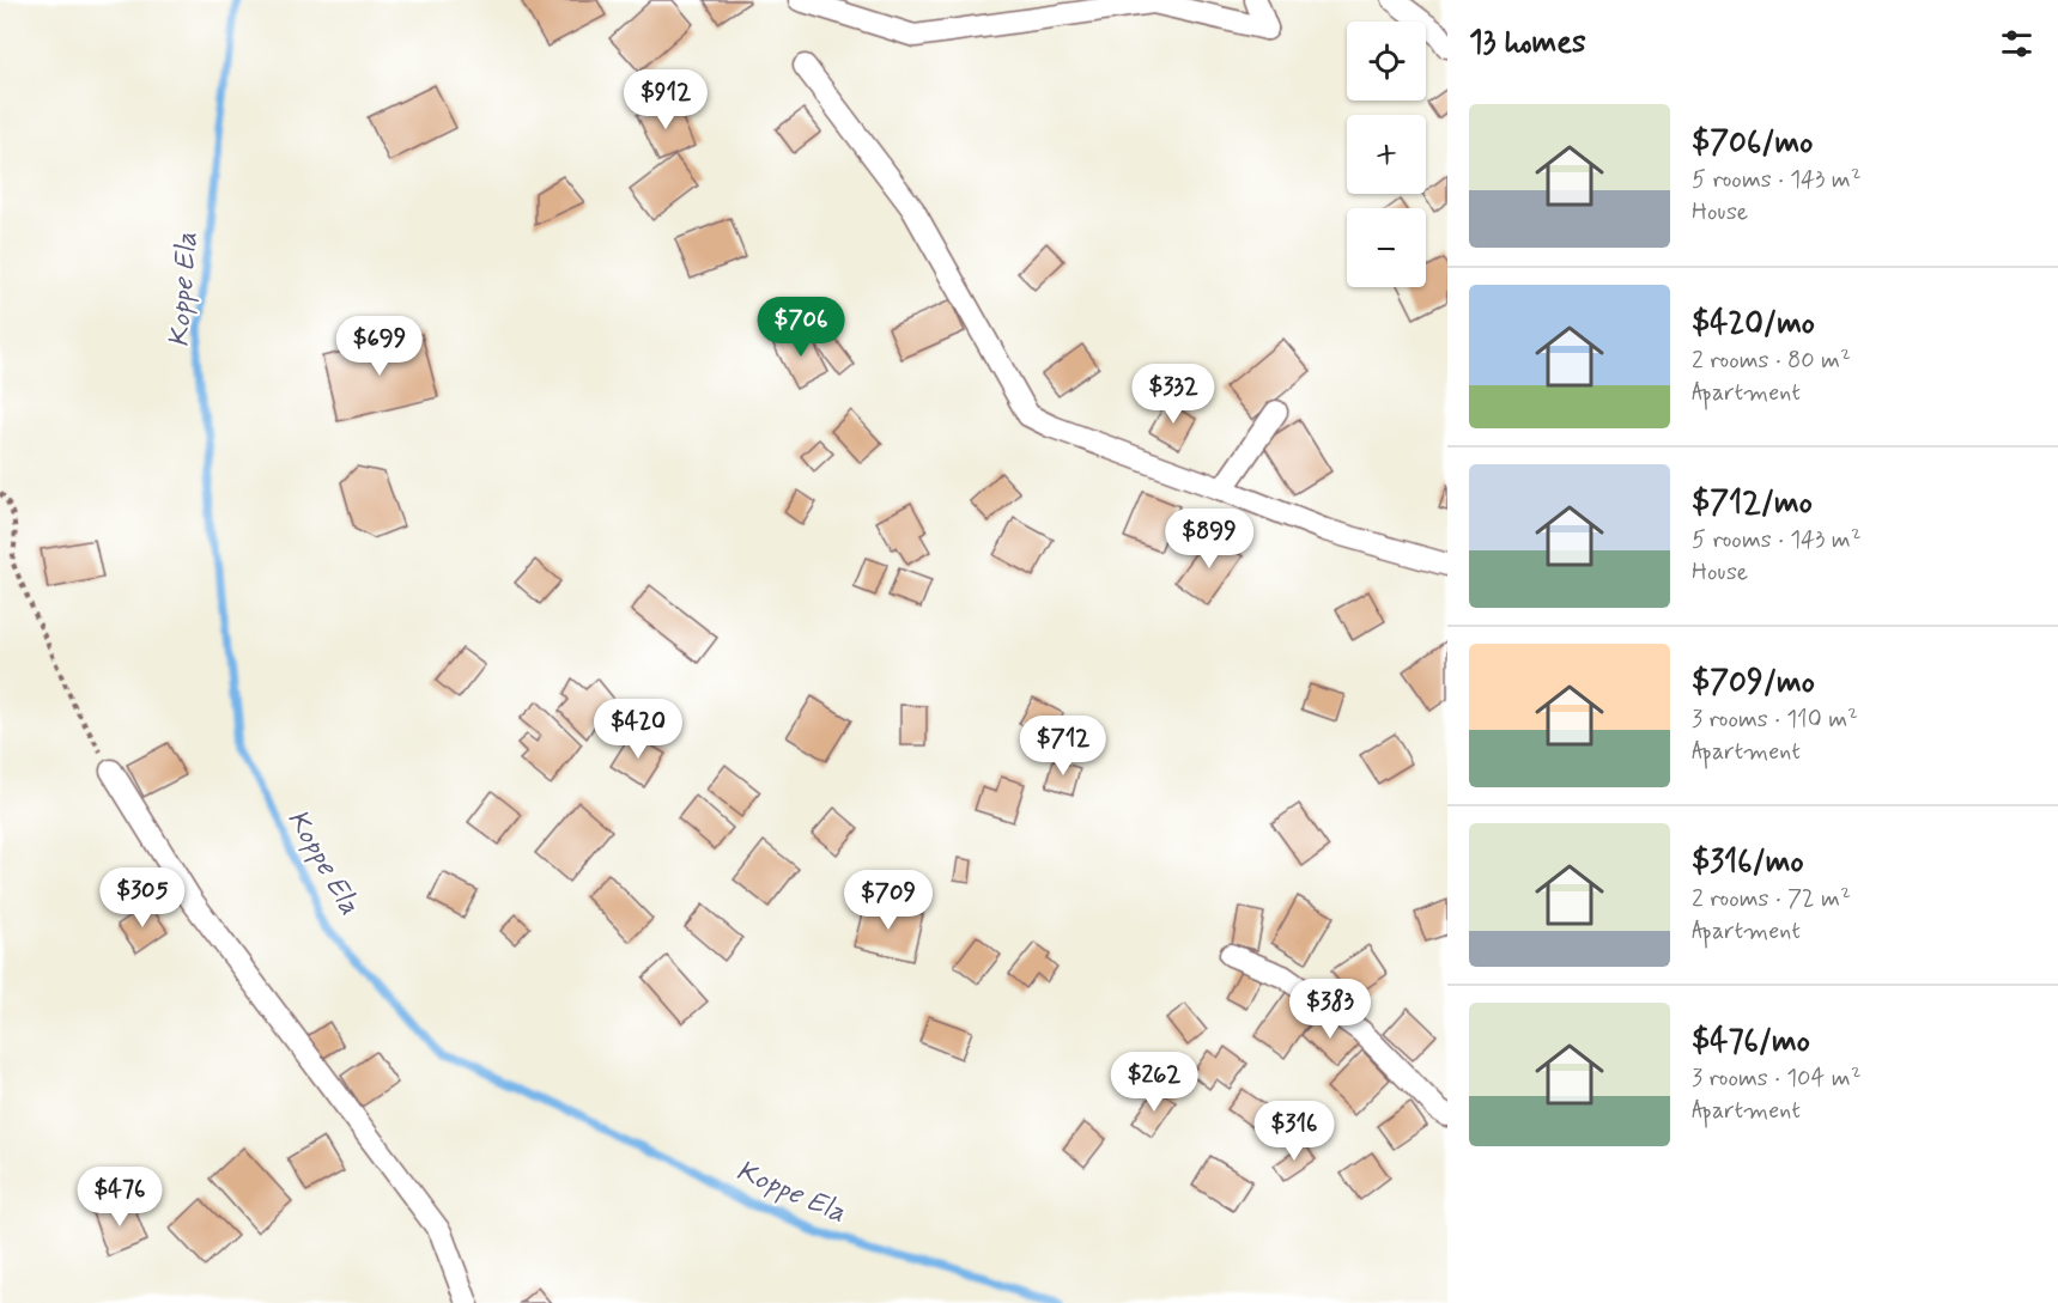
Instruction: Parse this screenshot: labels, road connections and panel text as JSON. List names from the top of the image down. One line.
{"water":["Koppe Ela"],"page":{"heading":"13 homes","map_buttons":["+","−"],"price":["$912","$706","$699","$332","$899","$420","$712","$305","$709","$383","$262","$316","$476"],"list":[{"name":"$706/mo","note":"5 rooms · 143 m² · House"},{"name":"$420/mo","note":"2 rooms · 80 m² · Apartment"},{"name":"$712/mo","note":"5 rooms · 143 m² · House"},{"name":"$709/mo","note":"3 rooms · 110 m² · Apartment"},{"name":"$316/mo","note":"2 rooms · 72 m² · Apartment"},{"name":"$476/mo","note":"3 rooms · 104 m² · Apartment"}]}}
